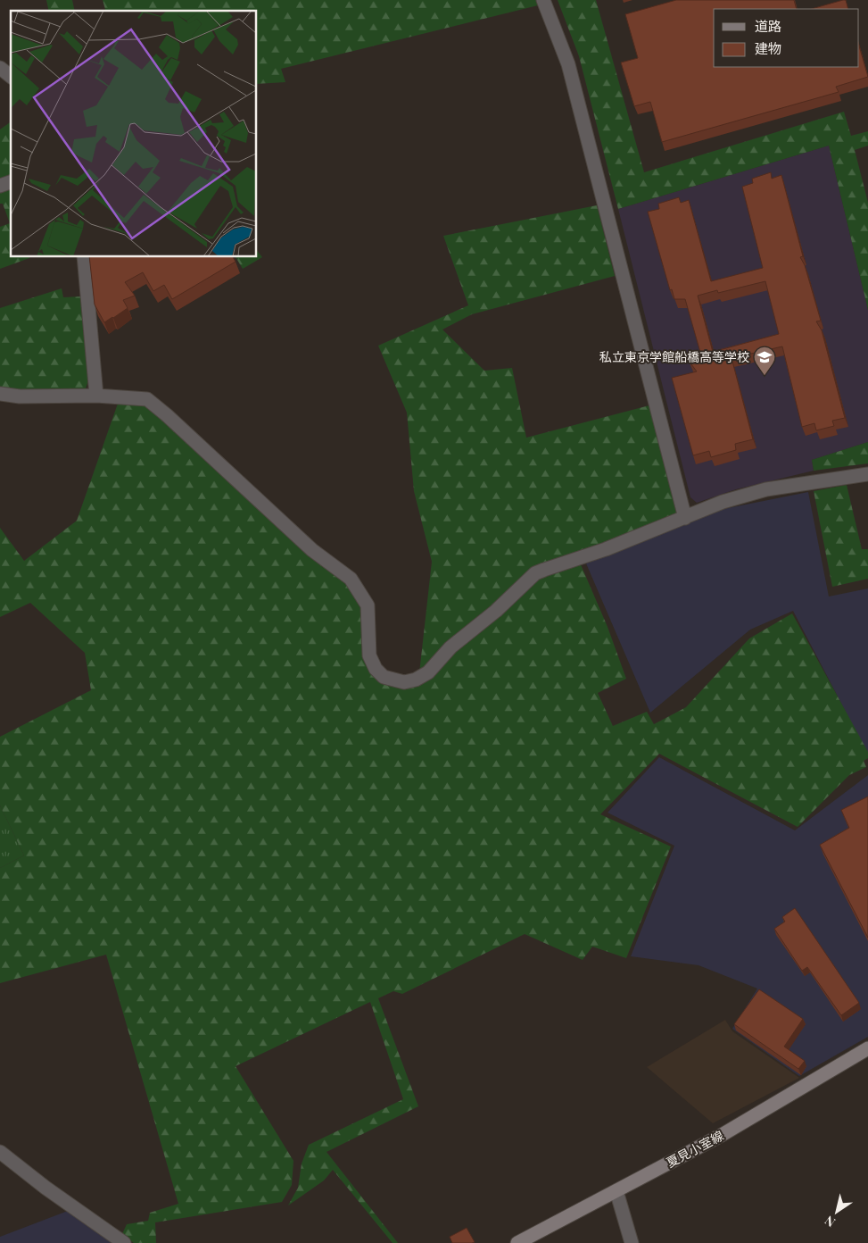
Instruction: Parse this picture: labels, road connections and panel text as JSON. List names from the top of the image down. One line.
{"streets":{"main road":["夏見小室線"]},"places":{"school or university":["私立東京学館船橋高等学校"]},"legend":["道路","建物"],"north":"bottom left"}
